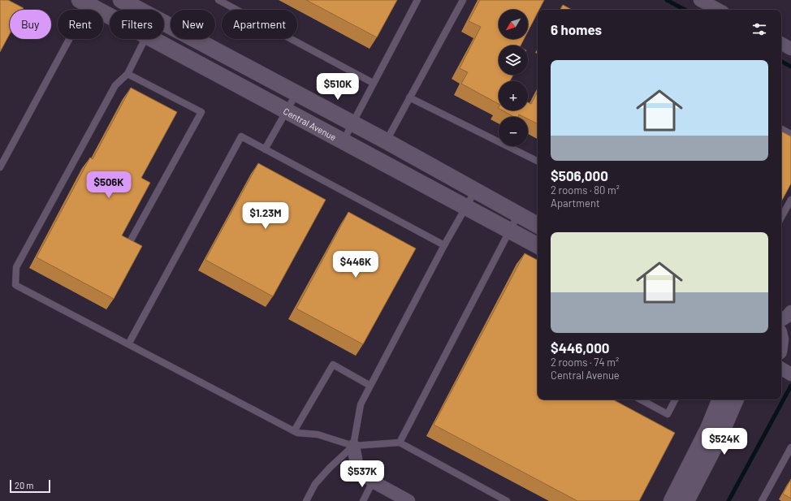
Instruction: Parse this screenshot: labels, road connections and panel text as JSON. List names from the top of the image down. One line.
{"streets":{"street":["Central Avenue"]},"scale_bar":"20 m","north":"bottom left","page":{"map_buttons":["+","−"],"chip":["Buy","Rent","Filters","New","Apartment"],"heading":"6 homes","list":[{"name":"$506,000","note":"2 rooms · 80 m² · Apartment"},{"name":"$446,000","note":"2 rooms · 74 m² · Central Avenue"}],"price":["$510K","$506K","$1.23M","$446K","$524K","$537K"],"scale":"20 m"}}
